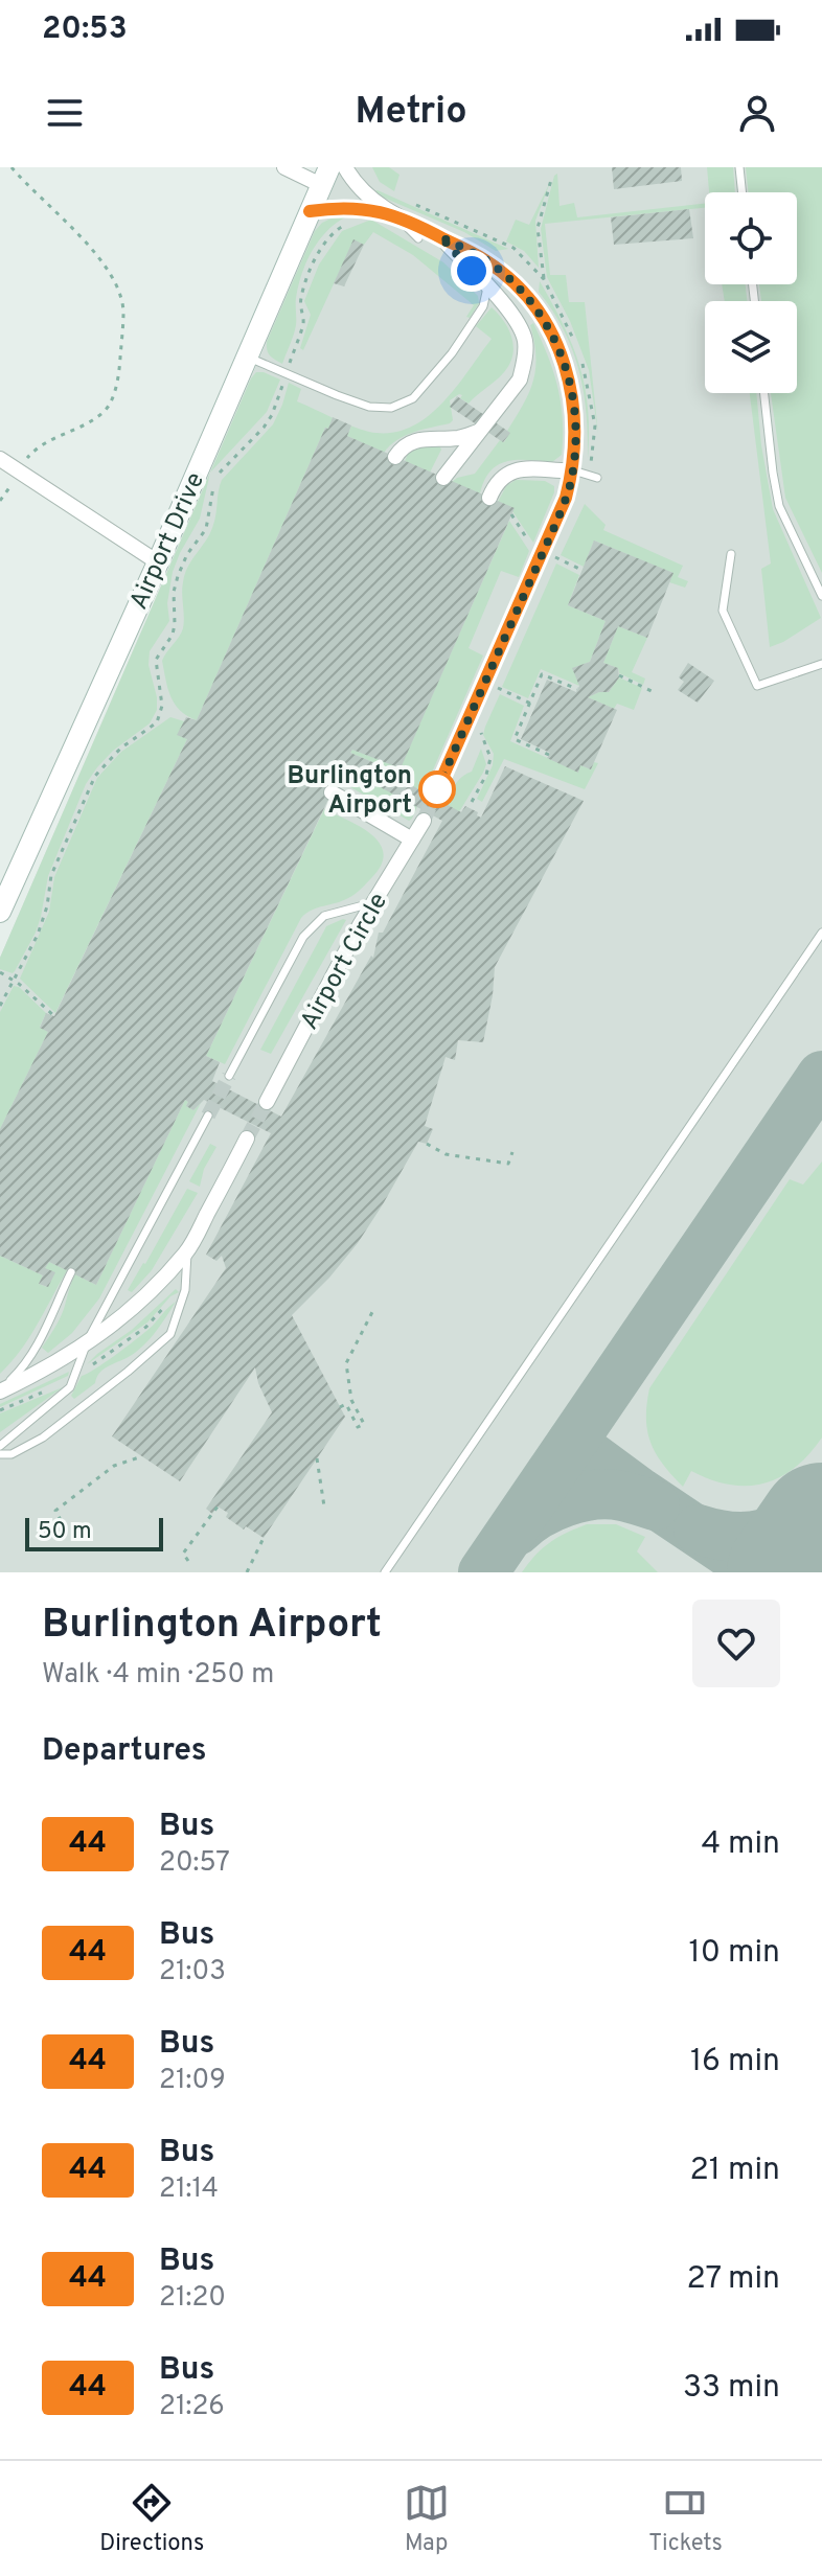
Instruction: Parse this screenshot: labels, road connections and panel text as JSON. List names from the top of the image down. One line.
{"streets":{"main road":["Airport Drive"],"street":["Airport Circle"]},"places":["Burlington Airport"],"lines":["bus line 44"],"scale_bar":"50 m","page":{"status":"20:53","header":"Metrio","scale":"50 m","heading":[["Burlington Airport","Walk · 4 min · 250 m"],"Departures"],"list":[{"mark":"44","name":"Bus","note":"20:57","value":"4 min"},{"mark":"44","name":"Bus","note":"21:03","value":"10 min"},{"mark":"44","name":"Bus","note":"21:09","value":"16 min"},{"mark":"44","name":"Bus","note":"21:14","value":"21 min"},{"mark":"44","name":"Bus","note":"21:20","value":"27 min"},{"mark":"44","name":"Bus","note":"21:26","value":"33 min"}],"tabs":["Directions","Map","Tickets"]}}
